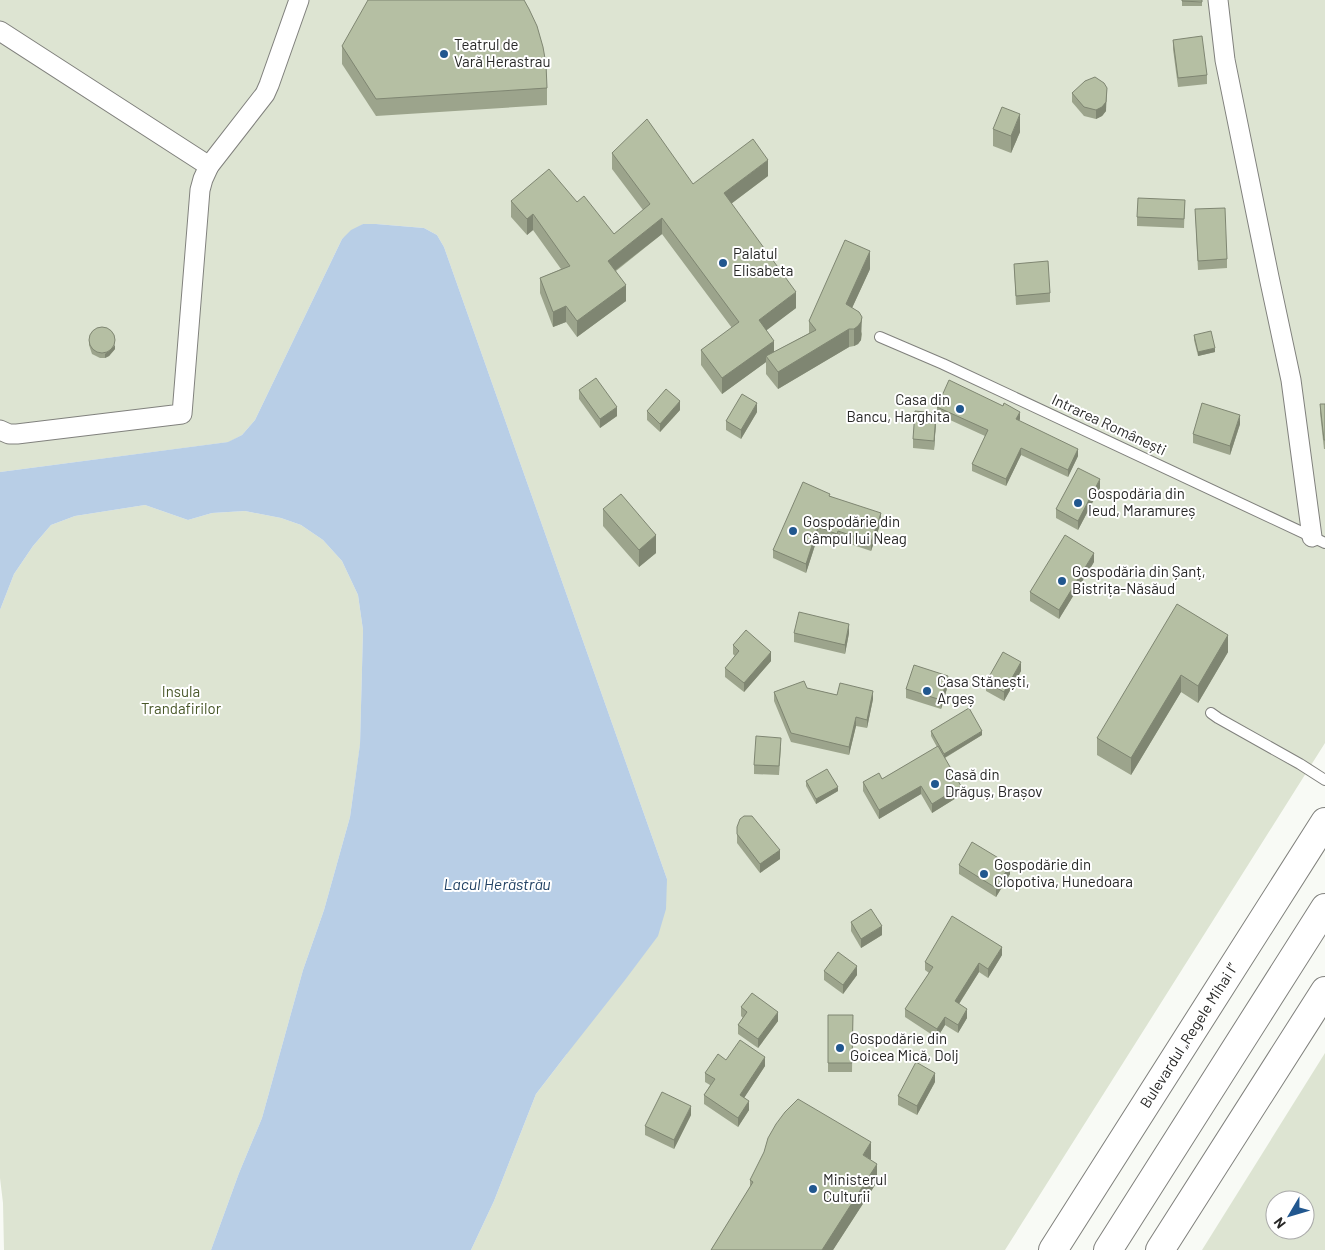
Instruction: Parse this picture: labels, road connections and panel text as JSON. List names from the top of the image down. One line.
{"streets":{"main road":["Bulevardul „Regele Mihai I”"],"lane":["Intrarea Românești"]},"water":["Lacul Herăstrău"],"parks":["Insula Trandafirilor"],"places":["Teatrul de Vară Herastrau","Palatul Elisabeta","Casa din Bancu, Harghita","Gospodăria din Ieud, Maramureș","Gospodărie din Câmpul lui Neag","Gospodăria din Șanț, Bistrița-Năsăud","Casa Stănești, Argeș","Casă din Drăguș, Brașov","Gospodărie din Clopotiva, Hunedoara","Gospodărie din Goicea Mică, Dolj","Ministerul Culturii"],"north":"bottom left"}
